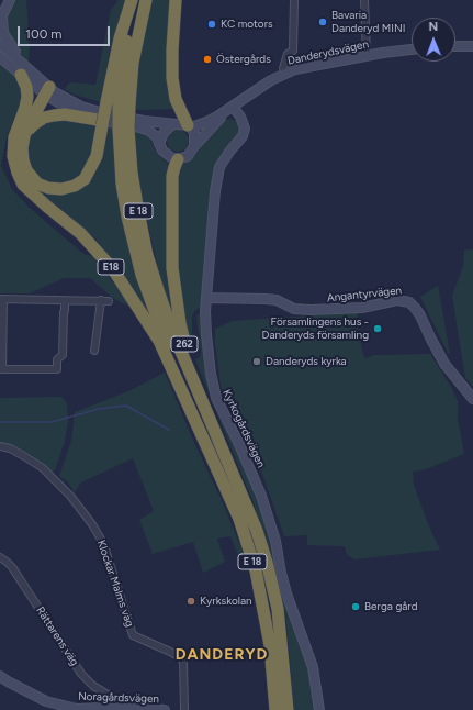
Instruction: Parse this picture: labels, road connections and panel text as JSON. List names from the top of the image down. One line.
{"streets":{"highway":["E 18","E18","262"],"street":["Danderydsvägen","Angantyrvägen","Kyrkogårdsvägen","Klockar Malms väg","Rättarens väg","Noragårdsvägen"]},"crossings":[["Danderydsvägen","262"],["Danderydsvägen","Kyrkogårdsvägen"],["E 18","E18"],["E 18","262"],["Angantyrvägen","Kyrkogårdsvägen"],["Rättarens väg","Noragårdsvägen"]],"districts":["DANDERYD"],"places":["Bavaria Danderyd MINI","KC motors","Östergårds","Församlingens hus - Danderyds församling","Danderyds kyrka","Kyrkskolan","Berga gård"],"scale_bar":"100 m","north":"top"}
